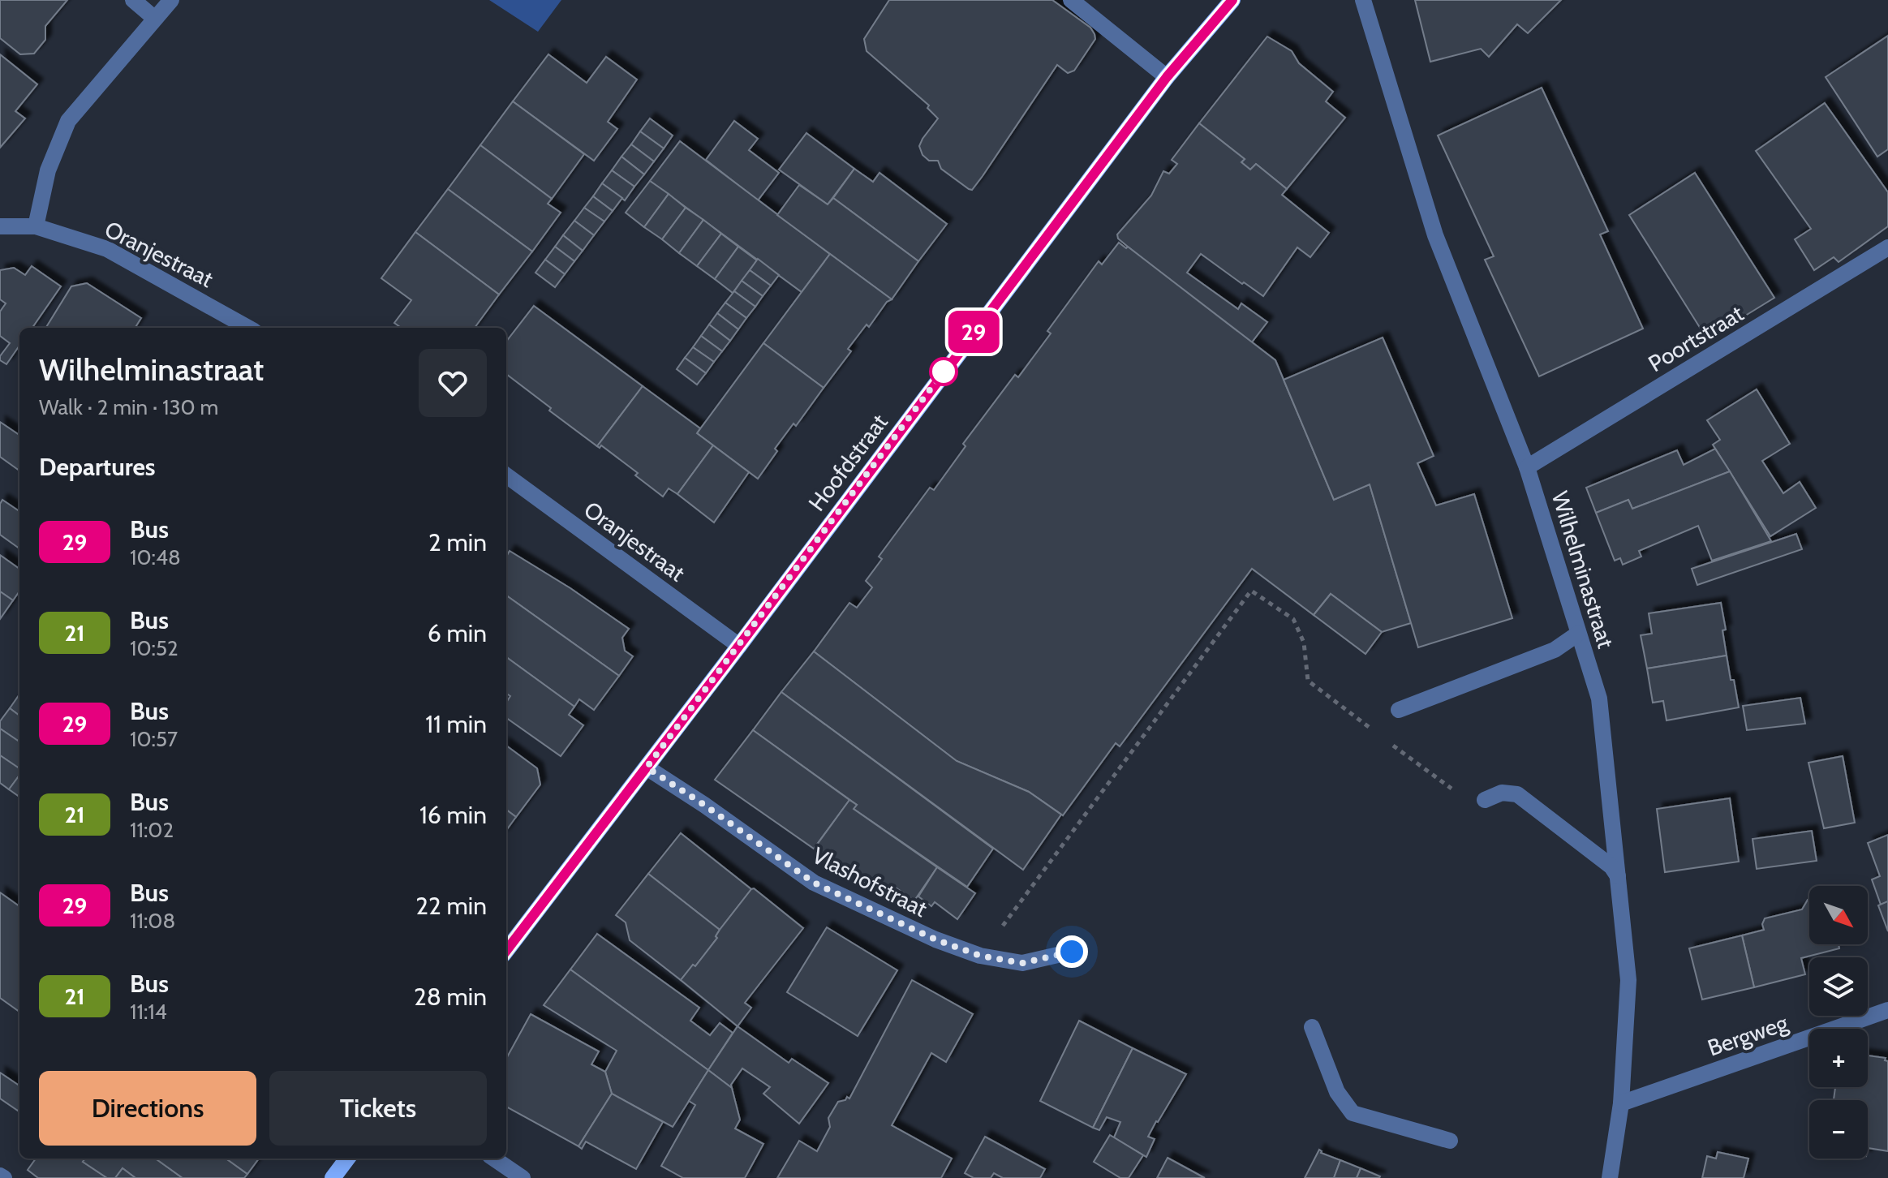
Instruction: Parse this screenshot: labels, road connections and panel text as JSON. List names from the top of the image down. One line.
{"streets":{"main road":["Hoofdstraat"],"street":["Oranjestraat","Poortstraat","Wilhelminastraat","Vlashofstraat","Bergweg"]},"crossings":[["Oranjestraat","Hoofdstraat"],["Poortstraat","Wilhelminastraat"],["Hoofdstraat","Vlashofstraat"],["Wilhelminastraat","Bergweg"]],"lines":["bus line 29"],"north":"bottom right","page":{"on_map":"29","heading":[["Wilhelminastraat","Walk · 2 min · 130 m"],"Departures"],"list":[{"mark":"29","name":"Bus","note":"10:48","value":"2 min"},{"mark":"21","name":"Bus","note":"10:52","value":"6 min"},{"mark":"29","name":"Bus","note":"10:57","value":"11 min"},{"mark":"21","name":"Bus","note":"11:02","value":"16 min"},{"mark":"29","name":"Bus","note":"11:08","value":"22 min"},{"mark":"21","name":"Bus","note":"11:14","value":"28 min"}],"map_buttons":["+","−"],"buttons":["Directions","Tickets"]}}
